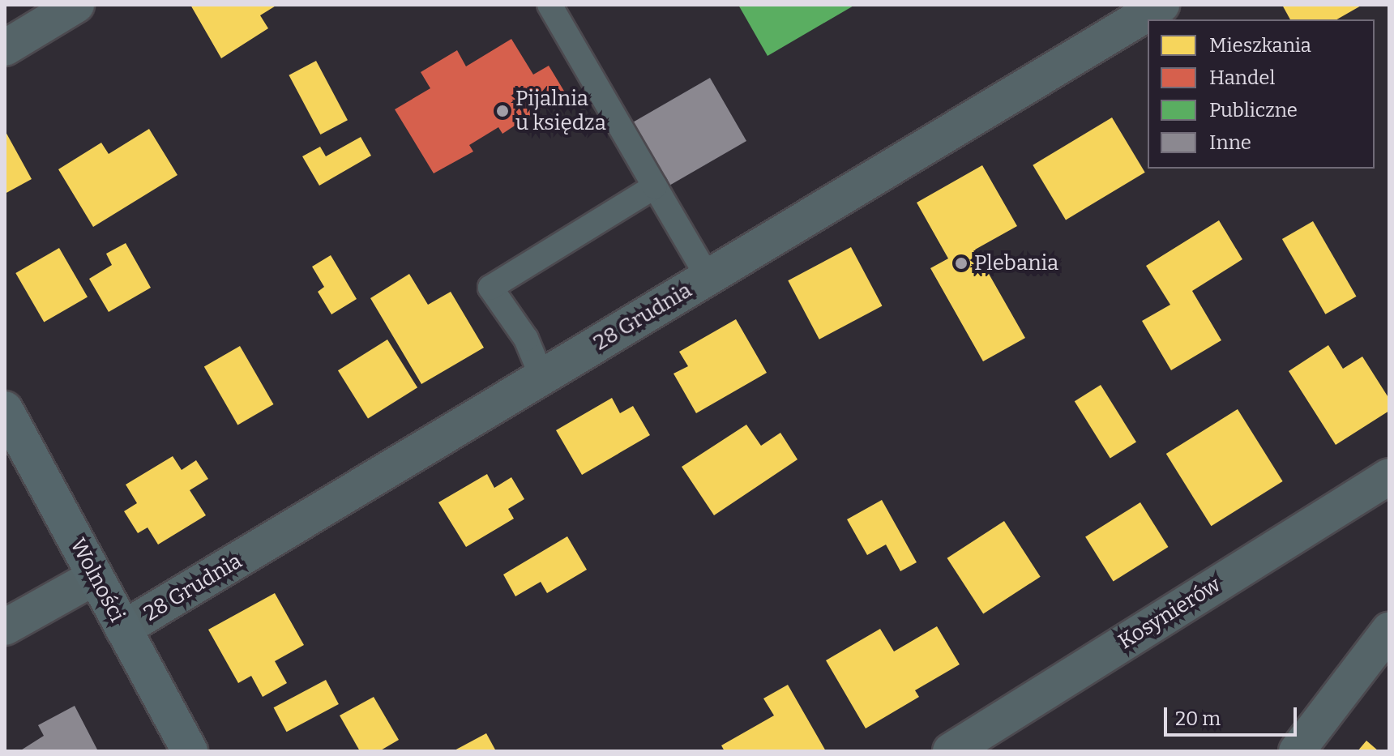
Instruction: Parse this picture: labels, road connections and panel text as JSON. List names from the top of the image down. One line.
{"streets":{"street":["28 Grudnia","Wolności","Kosynierów"]},"crossings":[["28 Grudnia","Wolności"]],"places":["Pijalnia u księdza","Plebania"],"legend":["Mieszkania","Handel","Publiczne","Inne"],"scale_bar":"20 m"}
